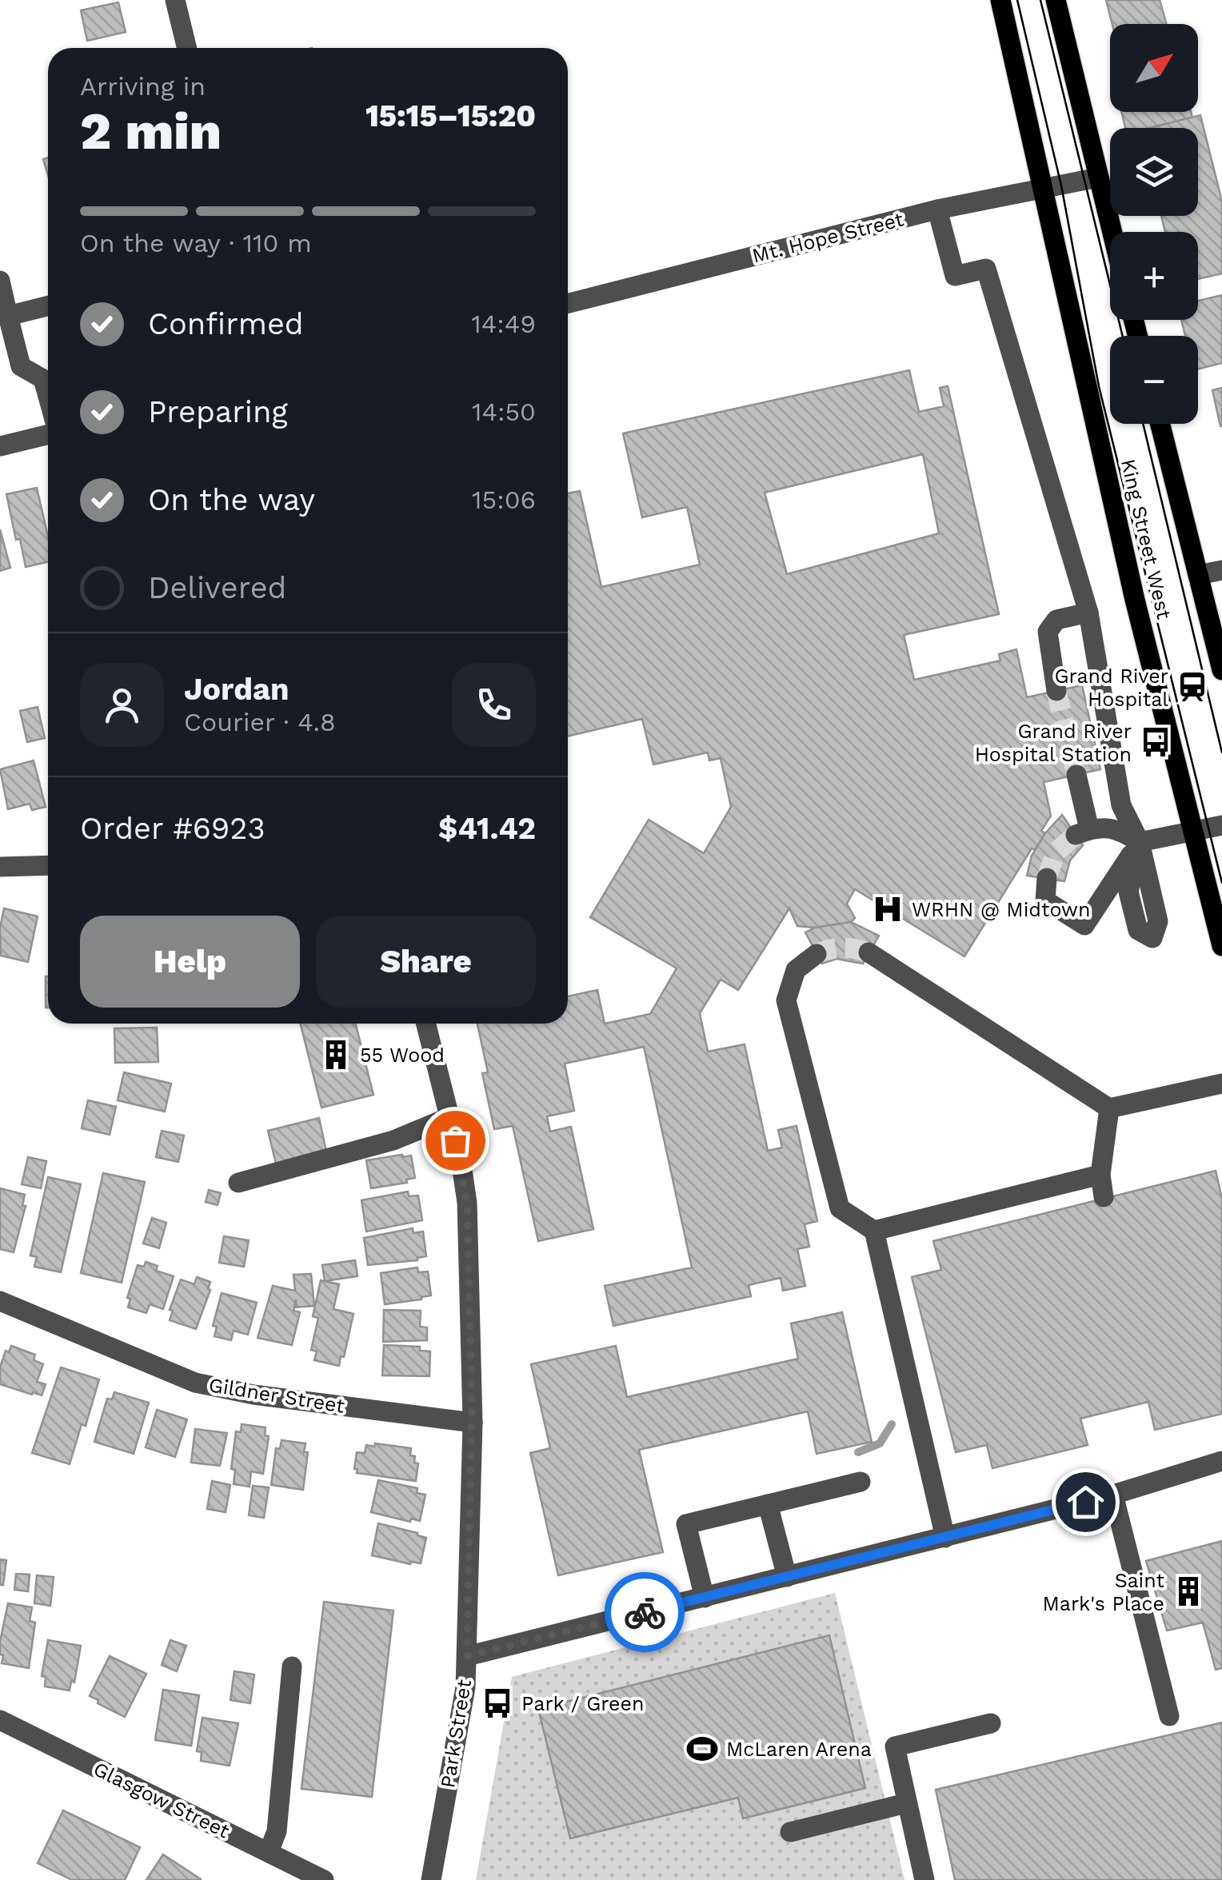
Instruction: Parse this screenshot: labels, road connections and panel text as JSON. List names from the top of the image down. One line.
{"streets":{"main road":["King Street West"],"street":["Mt. Hope Street","Gildner Street","Park Street","Glasgow Street"]},"crossings":[["Mt. Hope Street","King Street West"],["Gildner Street","Park Street"]],"places":{"station":["Grand River Hospital"],"bus stop":["Grand River Hospital Station","Park / Green"],"hospital":["WRHN @ Midtown"],"building":["55 Wood","Saint Mark's Place"],"sports":["McLaren Arena"]},"north":"top right","page":{"map_buttons":["+","−"],"heading":["2 min","Arriving in","15:15–15:20"],"panel":["Jordan","Courier · 4.8","Order #6923","$41.42"],"bar":"On the way · 110 m","list":[["Confirmed","14:49"],["Preparing","14:50"],["On the way","15:06"],"Delivered"],"buttons":["Help","Share"]}}
